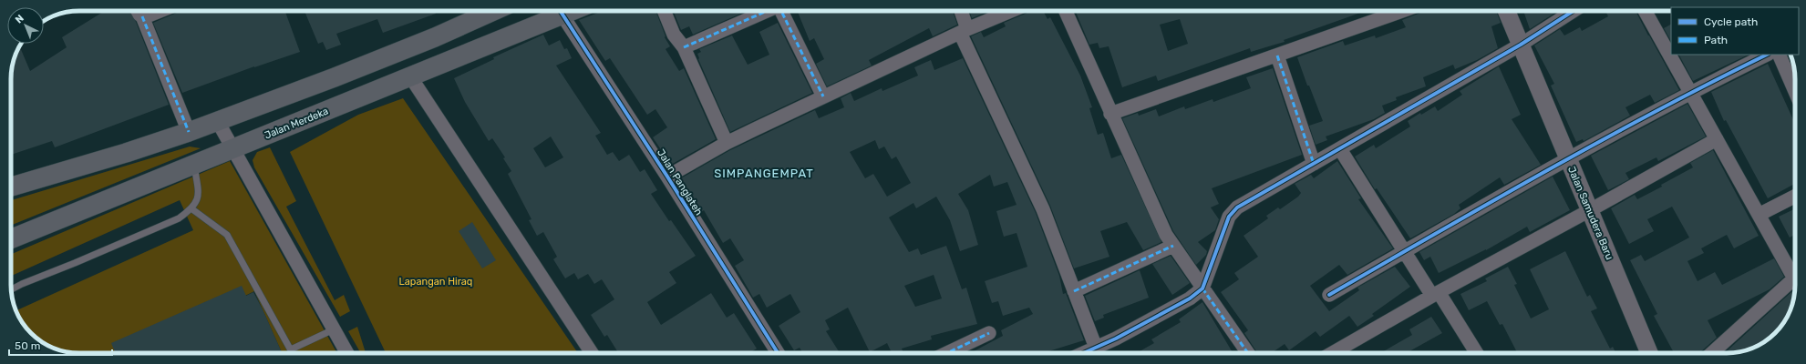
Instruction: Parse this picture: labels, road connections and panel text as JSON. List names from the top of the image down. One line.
{"streets":{"main road":["Jalan Merdeka"],"street":["Jalan Panglateh","Jalan Samudera Baru"]},"districts":["SIMPANGEMPAT"],"parks":["Lapangan Hiraq"],"legend":["Cycle path","Path"],"scale_bar":"50 m","north":"top left"}
